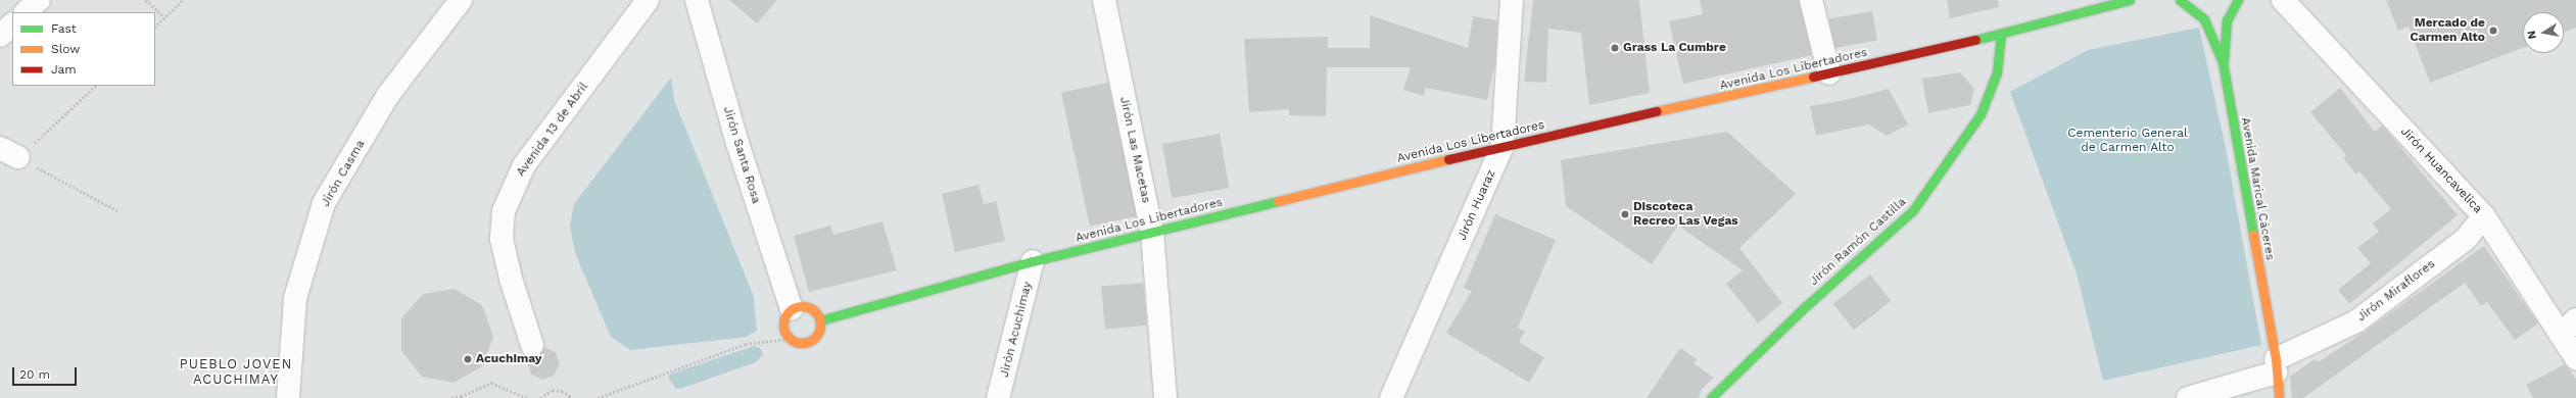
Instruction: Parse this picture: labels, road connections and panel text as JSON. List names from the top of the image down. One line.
{"streets":{"street":["Avenida Los Libertadores","Avenida 13 de Abril","Jirón Las Macetas","Jirón Santa Rosa","Jirón Huancavelica","Jirón Casma","Avenida Marical Cáceres","Jirón Huaraz","Jirón Ramón Castilla","Jirón Miraflores","Jirón Acuchimay"]},"crossings":[["Avenida Los Libertadores","Jirón Las Macetas"],["Avenida Los Libertadores","Jirón Santa Rosa"],["Avenida Los Libertadores","Jirón Huaraz"],["Avenida Los Libertadores","Jirón Ramón Castilla"],["Avenida Los Libertadores","Jirón Acuchimay"],["Jirón Huancavelica","Jirón Miraflores"],["Avenida Marical Cáceres","Jirón Miraflores"]],"districts":["PUEBLO JOVEN ACUCHIMAY"],"parks":["Cementerio General de Carmen Alto"],"places":["Mercado de Carmen Alto","Grass La Cumbre","Discoteca Recreo Las Vegas","Acuchimay"],"legend":["Fast","Slow","Jam"],"scale_bar":"20 m","north":"left"}
